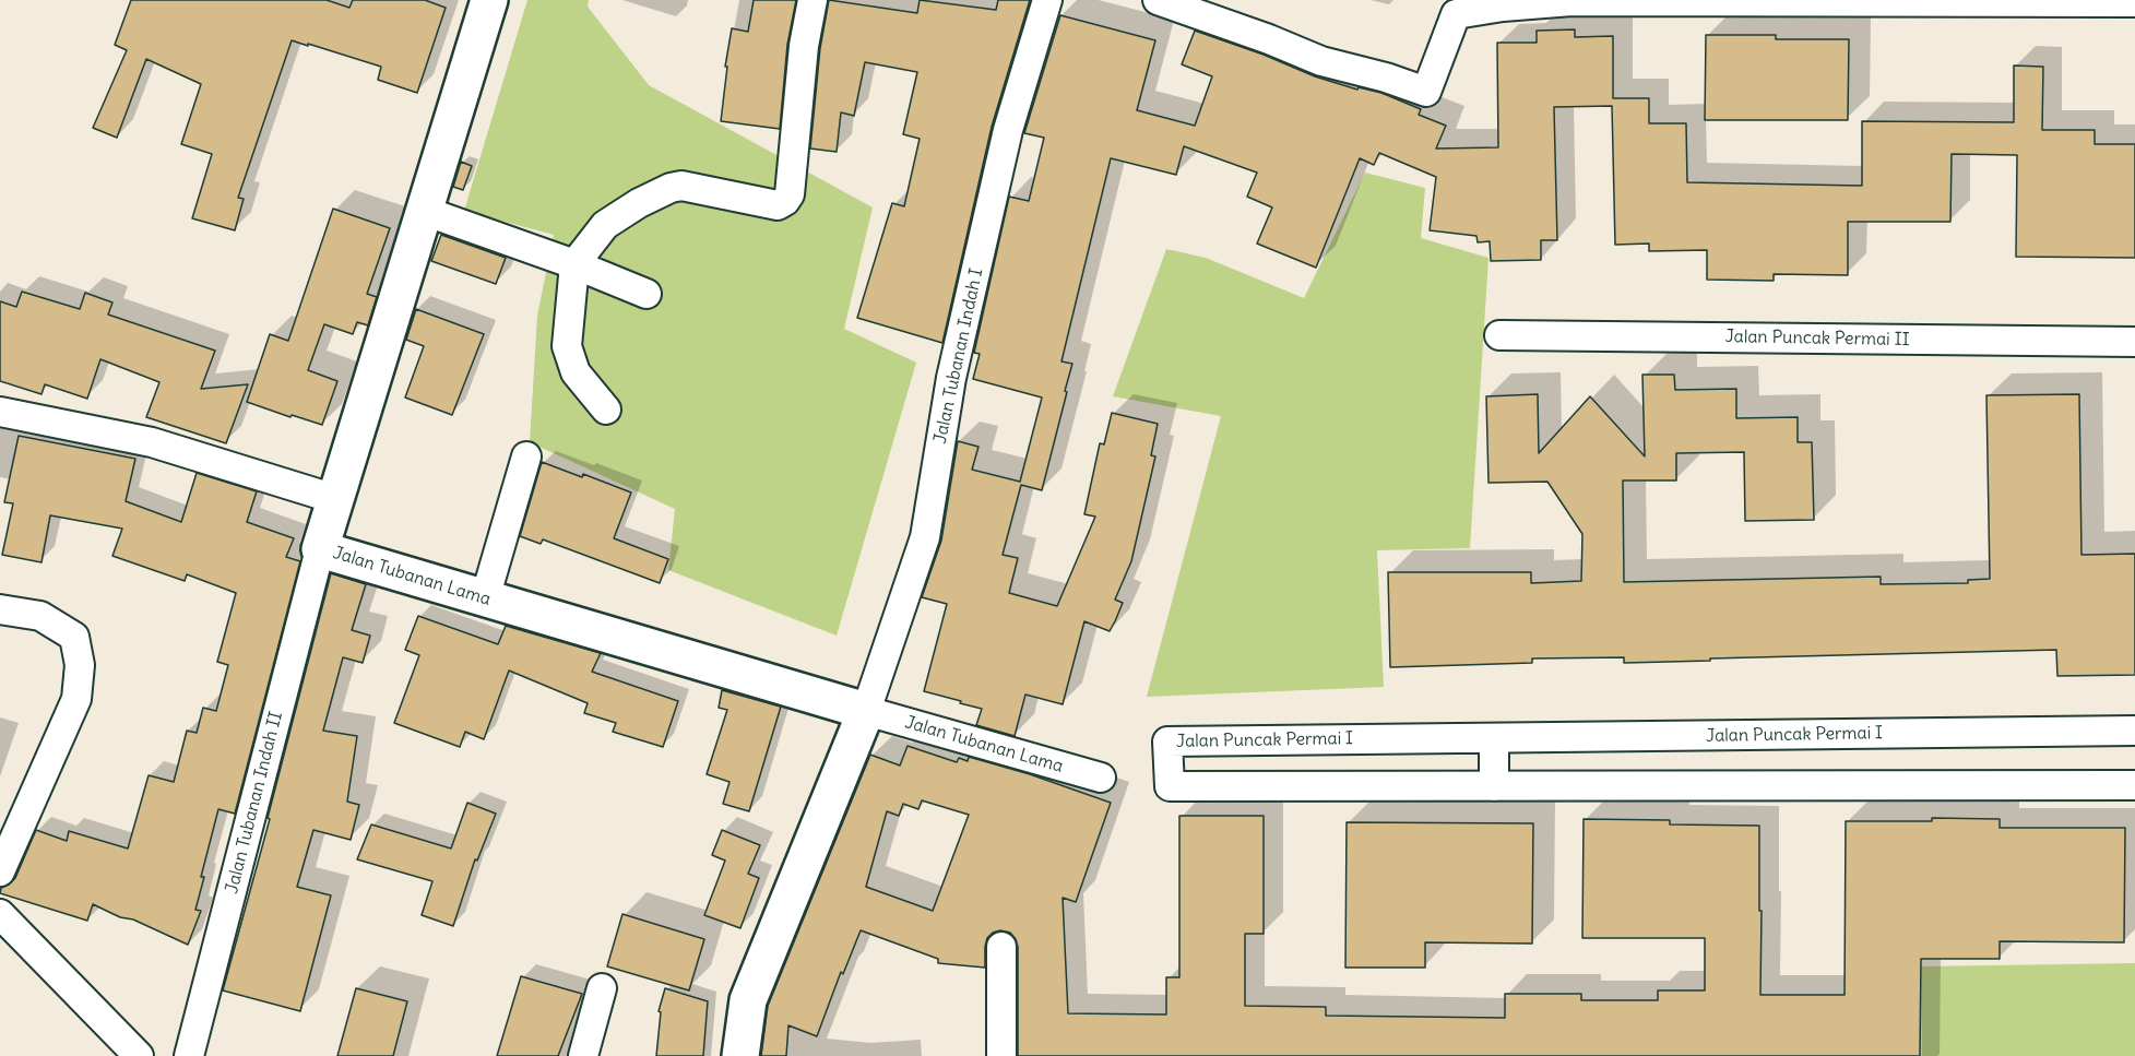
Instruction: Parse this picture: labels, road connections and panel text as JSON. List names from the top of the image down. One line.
{"streets":{"street":["Jalan Puncak Permai II","Jalan Tubanan Indah I","Jalan Tubanan Lama","Jalan Puncak Permai I","Jalan Tubanan Indah II"]},"crossings":[["Jalan Tubanan Indah I","Jalan Tubanan Lama"],["Jalan Tubanan Lama","Jalan Tubanan Indah II"]]}
